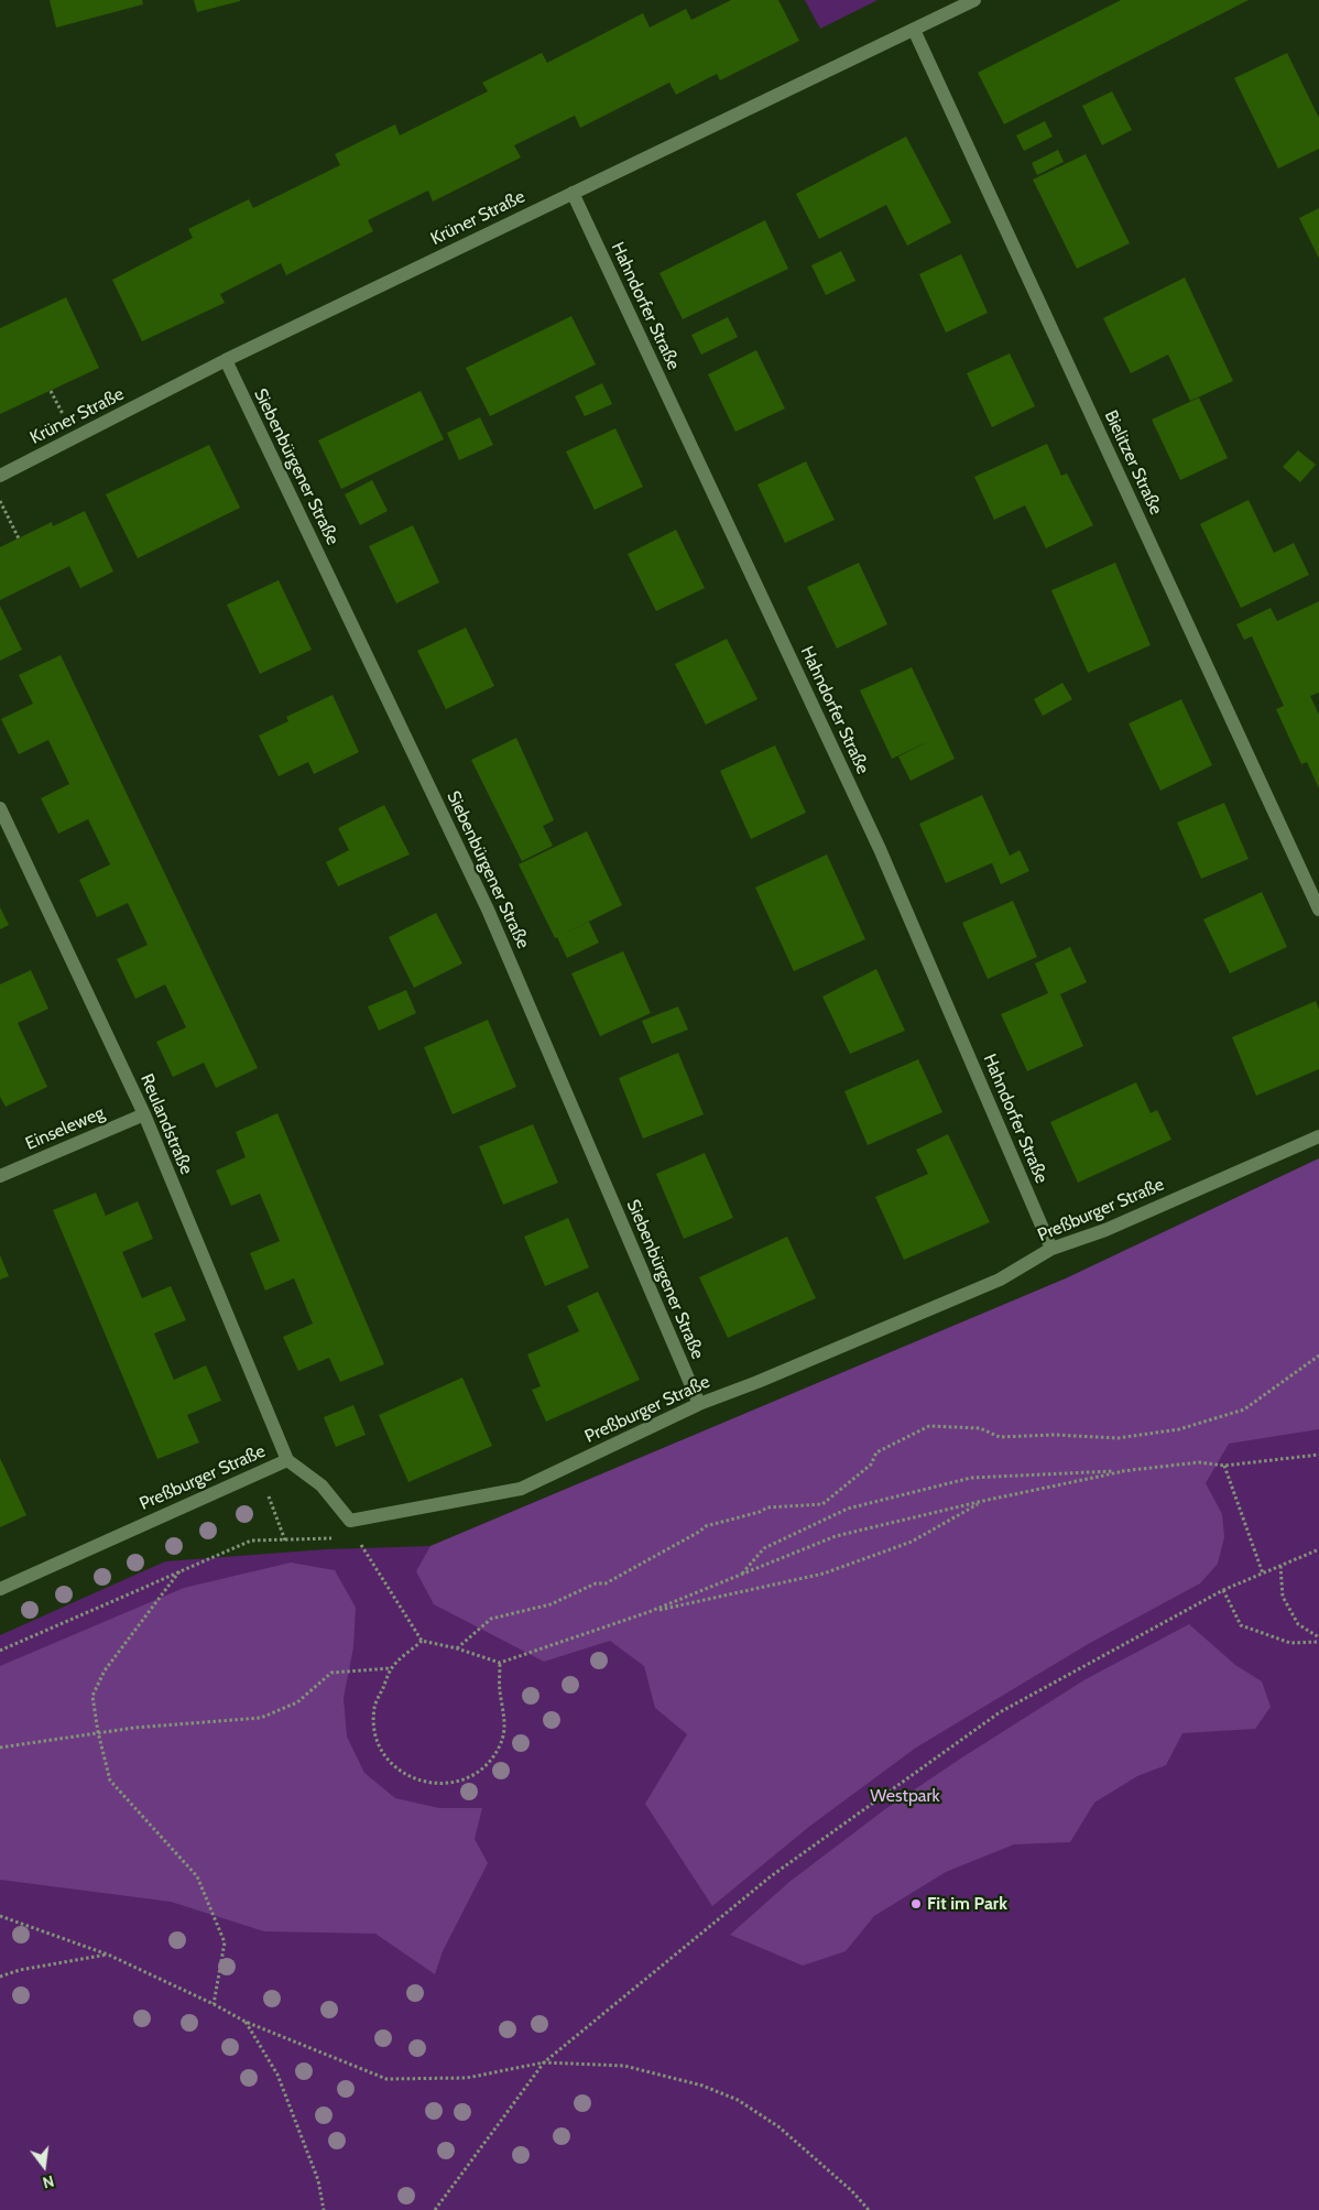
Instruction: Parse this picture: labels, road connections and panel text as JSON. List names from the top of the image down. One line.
{"streets":{"street":["Krüner Straße","Hahndorfer Straße","Bielitzer Straße","Siebenbürgener Straße","Reulandstraße","Einseleweg","Preßburger Straße"]},"crossings":[["Krüner Straße","Hahndorfer Straße"],["Krüner Straße","Bielitzer Straße"],["Krüner Straße","Siebenbürgener Straße"],["Hahndorfer Straße","Preßburger Straße"],["Siebenbürgener Straße","Preßburger Straße"],["Reulandstraße","Einseleweg"],["Reulandstraße","Preßburger Straße"]],"parks":["Westpark"],"places":["Fit im Park"],"north":"bottom"}
